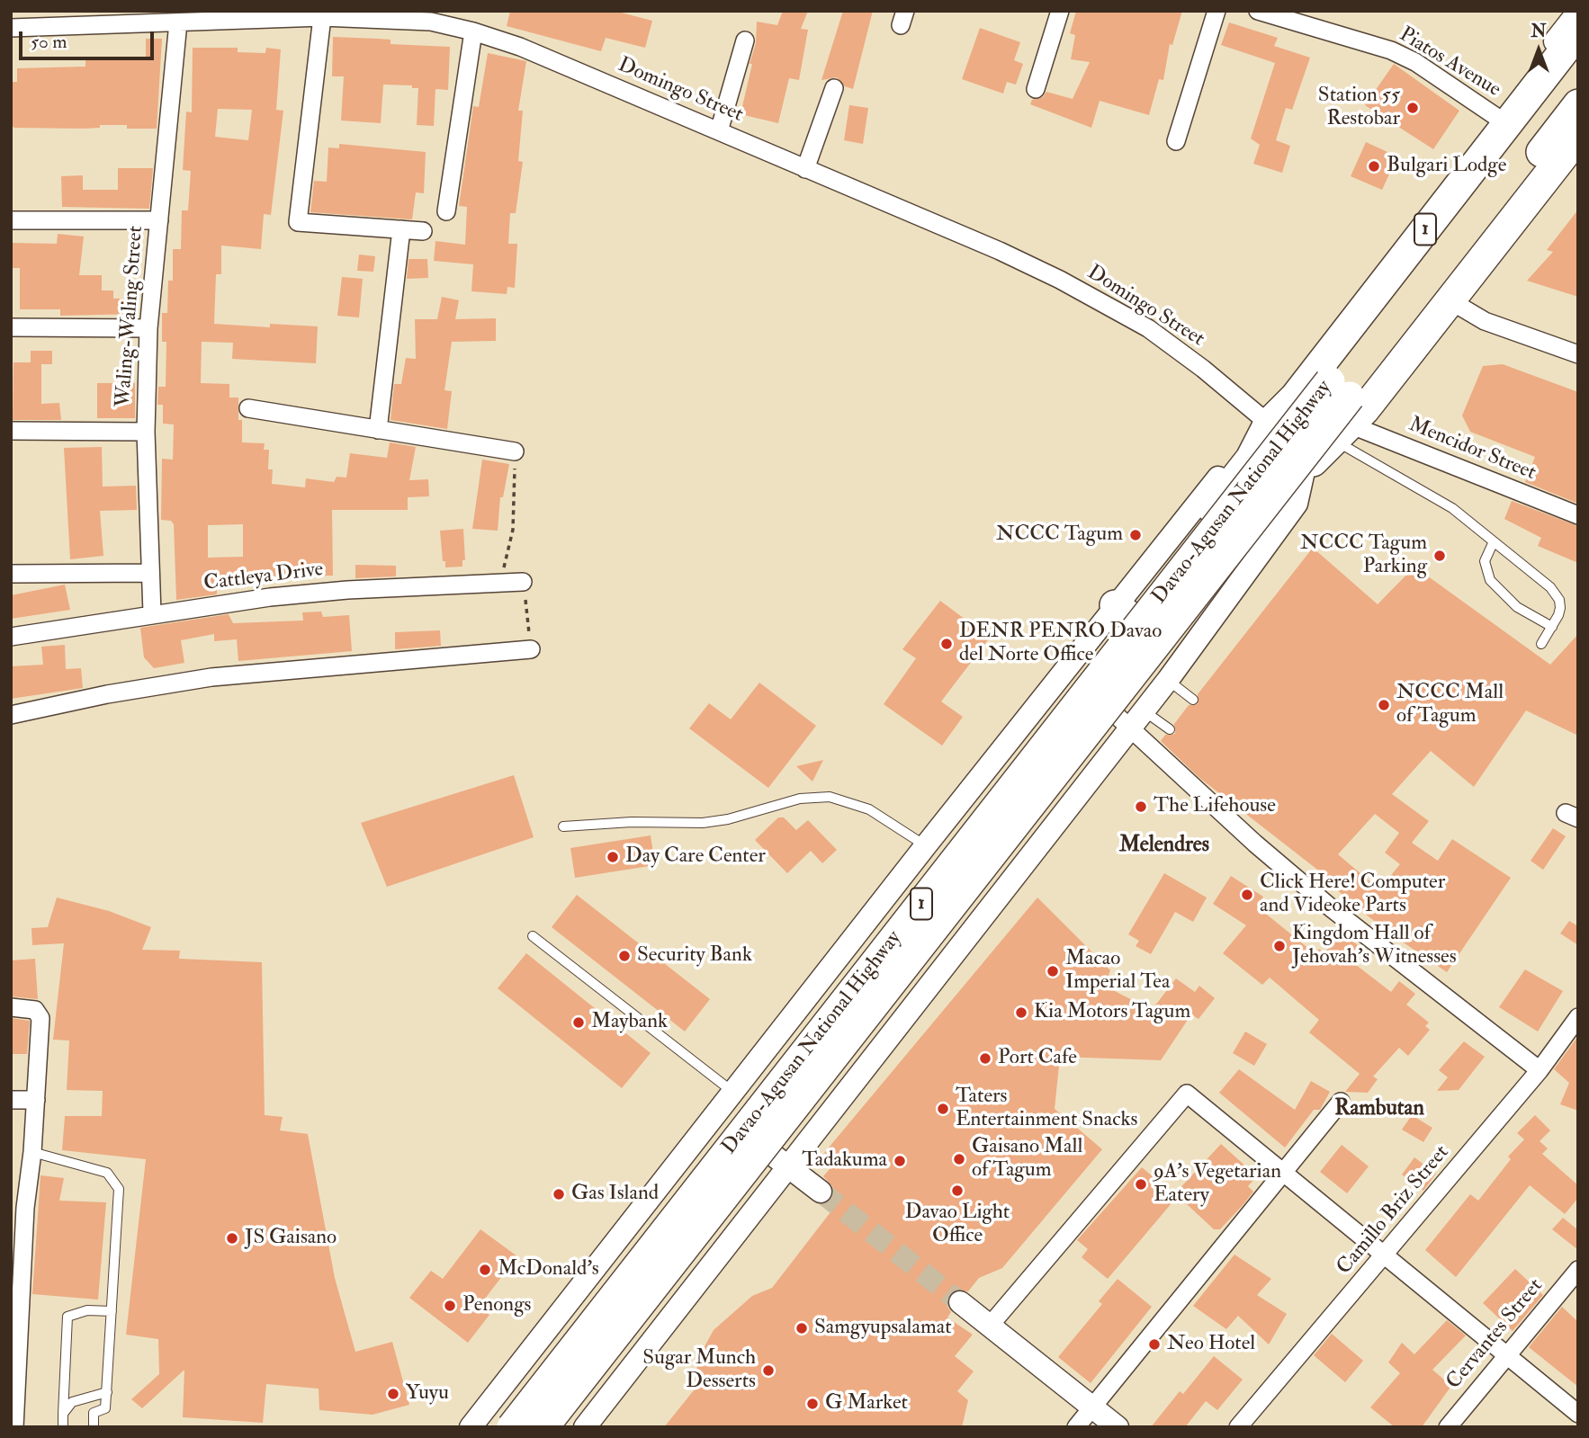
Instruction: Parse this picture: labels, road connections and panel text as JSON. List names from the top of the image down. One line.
{"streets":{"highway":["1","Davao-Agusan National Highway"],"street":["Piatos Avenue","Domingo Street","Waling-Waling Street","Mencidor Street","Cattleya Drive","Camillo Briz Street","Cervantes Street"]},"crossings":[["Piatos Avenue","Davao-Agusan National Highway"],["Domingo Street","Waling-Waling Street"],["Domingo Street","Davao-Agusan National Highway"],["Waling-Waling Street","Cattleya Drive"],["Mencidor Street","Davao-Agusan National Highway"]],"districts":["Melendres","Rambutan"],"places":["Station 55 Restobar","Bulgari Lodge","NCCC Tagum","NCCC Tagum Parking","DENR PENRO Davao del Norte Office","NCCC Mall of Tagum","The Lifehouse","Day Care Center","Click Here! Computer and Videoke Parts","Kingdom Hall of Jehovah's Witnesses","Security Bank","Macao Imperial Tea","Kia Motors Tagum","Maybank","Port Cafe","Taters Entertainment Snacks","Gaisano Mall of Tagum","Tadakuma","9A's Vegetarian Eatery","Davao Light Office","Gas Island","JS Gaisano","McDonald's","Penongs","Samgyupsalamat","Neo Hotel","Sugar Munch Desserts","Yuyu","G Market"],"scale_bar":"50 m","north":"top"}
